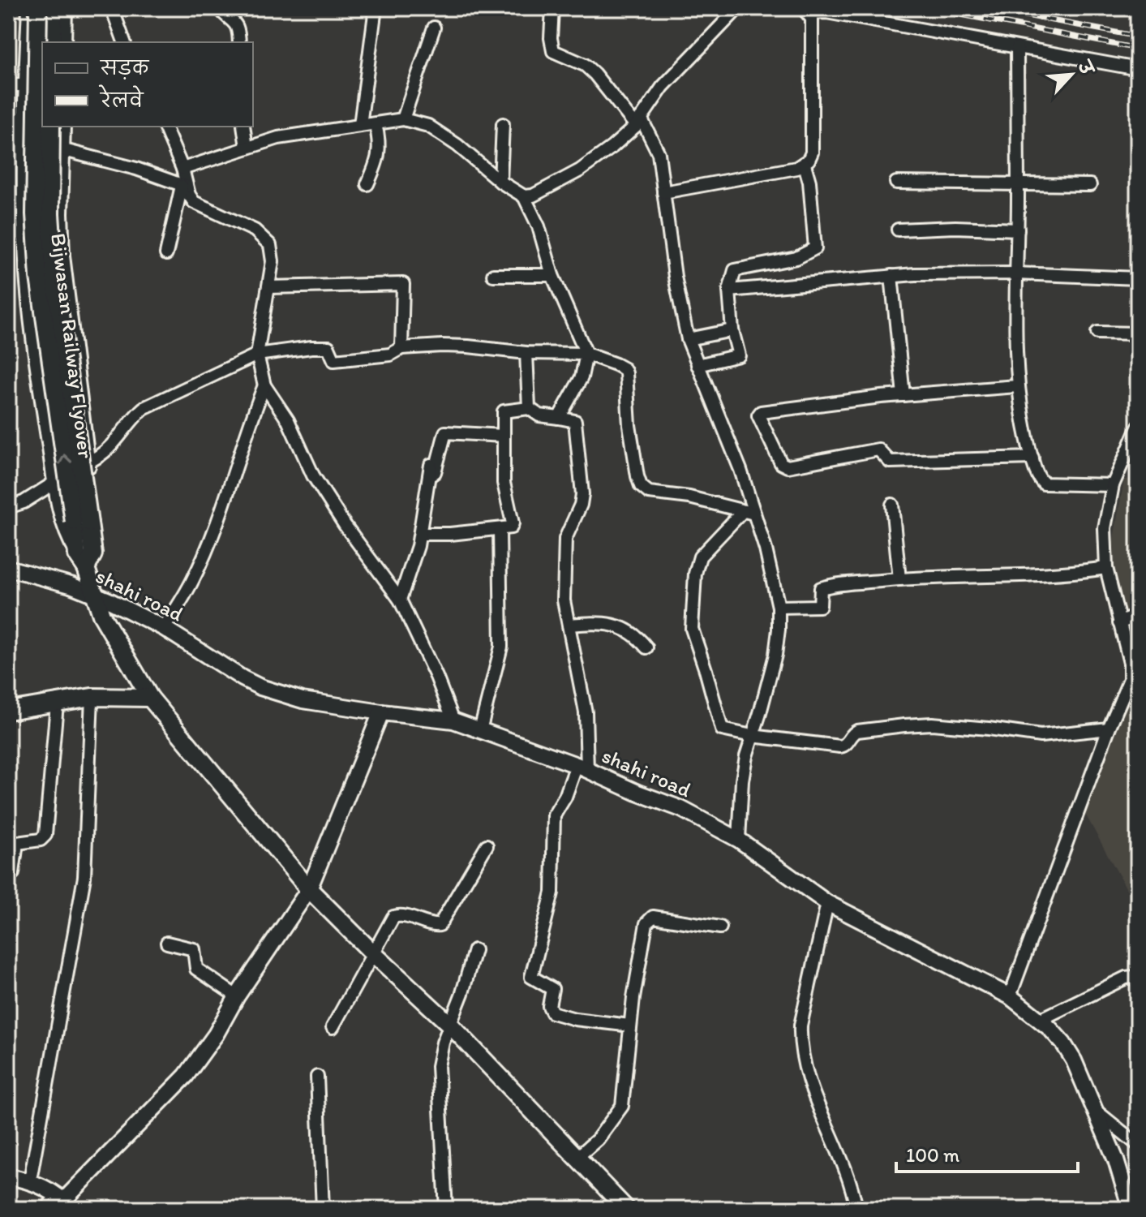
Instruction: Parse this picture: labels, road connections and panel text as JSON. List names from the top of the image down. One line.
{"streets":{"main road":["Bijwasan Railway Flyover"],"street":["shahi road"]},"crossings":[["Bijwasan Railway Flyover","shahi road"]],"legend":["सड़क","रेलवे"],"scale_bar":"100 m","north":"top right"}
